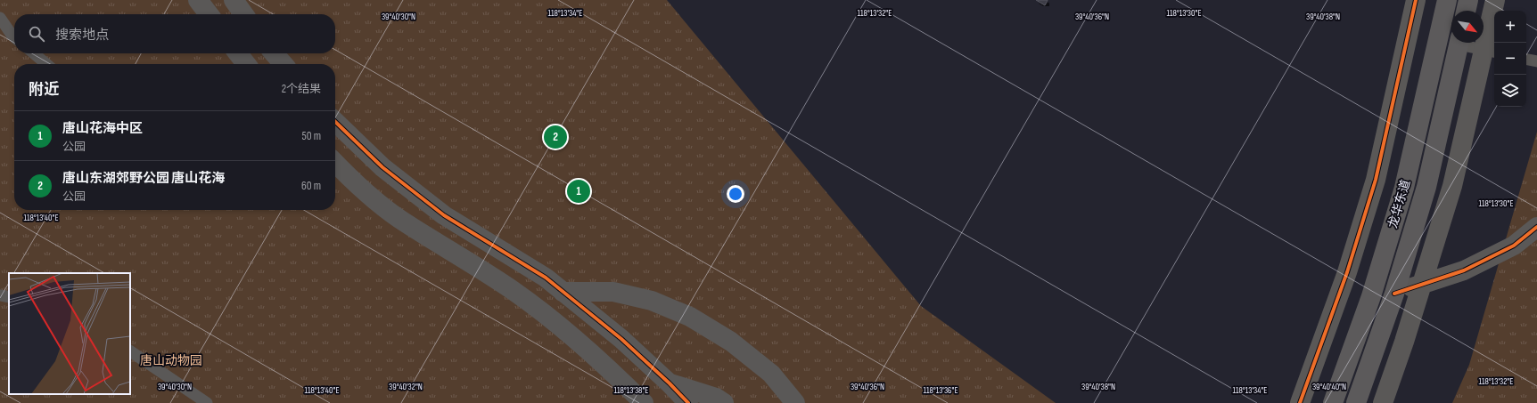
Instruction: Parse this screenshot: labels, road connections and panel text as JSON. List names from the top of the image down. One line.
{"streets":{"main road":["龙华东道"]},"parks":["唐山动物园"],"north":"bottom right","page":{"map_buttons":["+","−"],"search":"搜索地点","heading":["附近","2个结果"],"list":[{"mark":"1","name":"唐山花海中区","note":"公园","value":"50 m"},{"mark":"2","name":"唐山东湖郊野公园 唐山花海","note":"公园","value":"60 m"}],"pins":["2","1"]},"coordinates":["118°13'34\"E","118°13'32\"E","118°13'30\"E","39°40'30\"N","39°40'36\"N","39°40'38\"N","118°13'40\"E","39°40'32\"N","39°40'40\"N","118°13'38\"E","118°13'36\"E"]}
